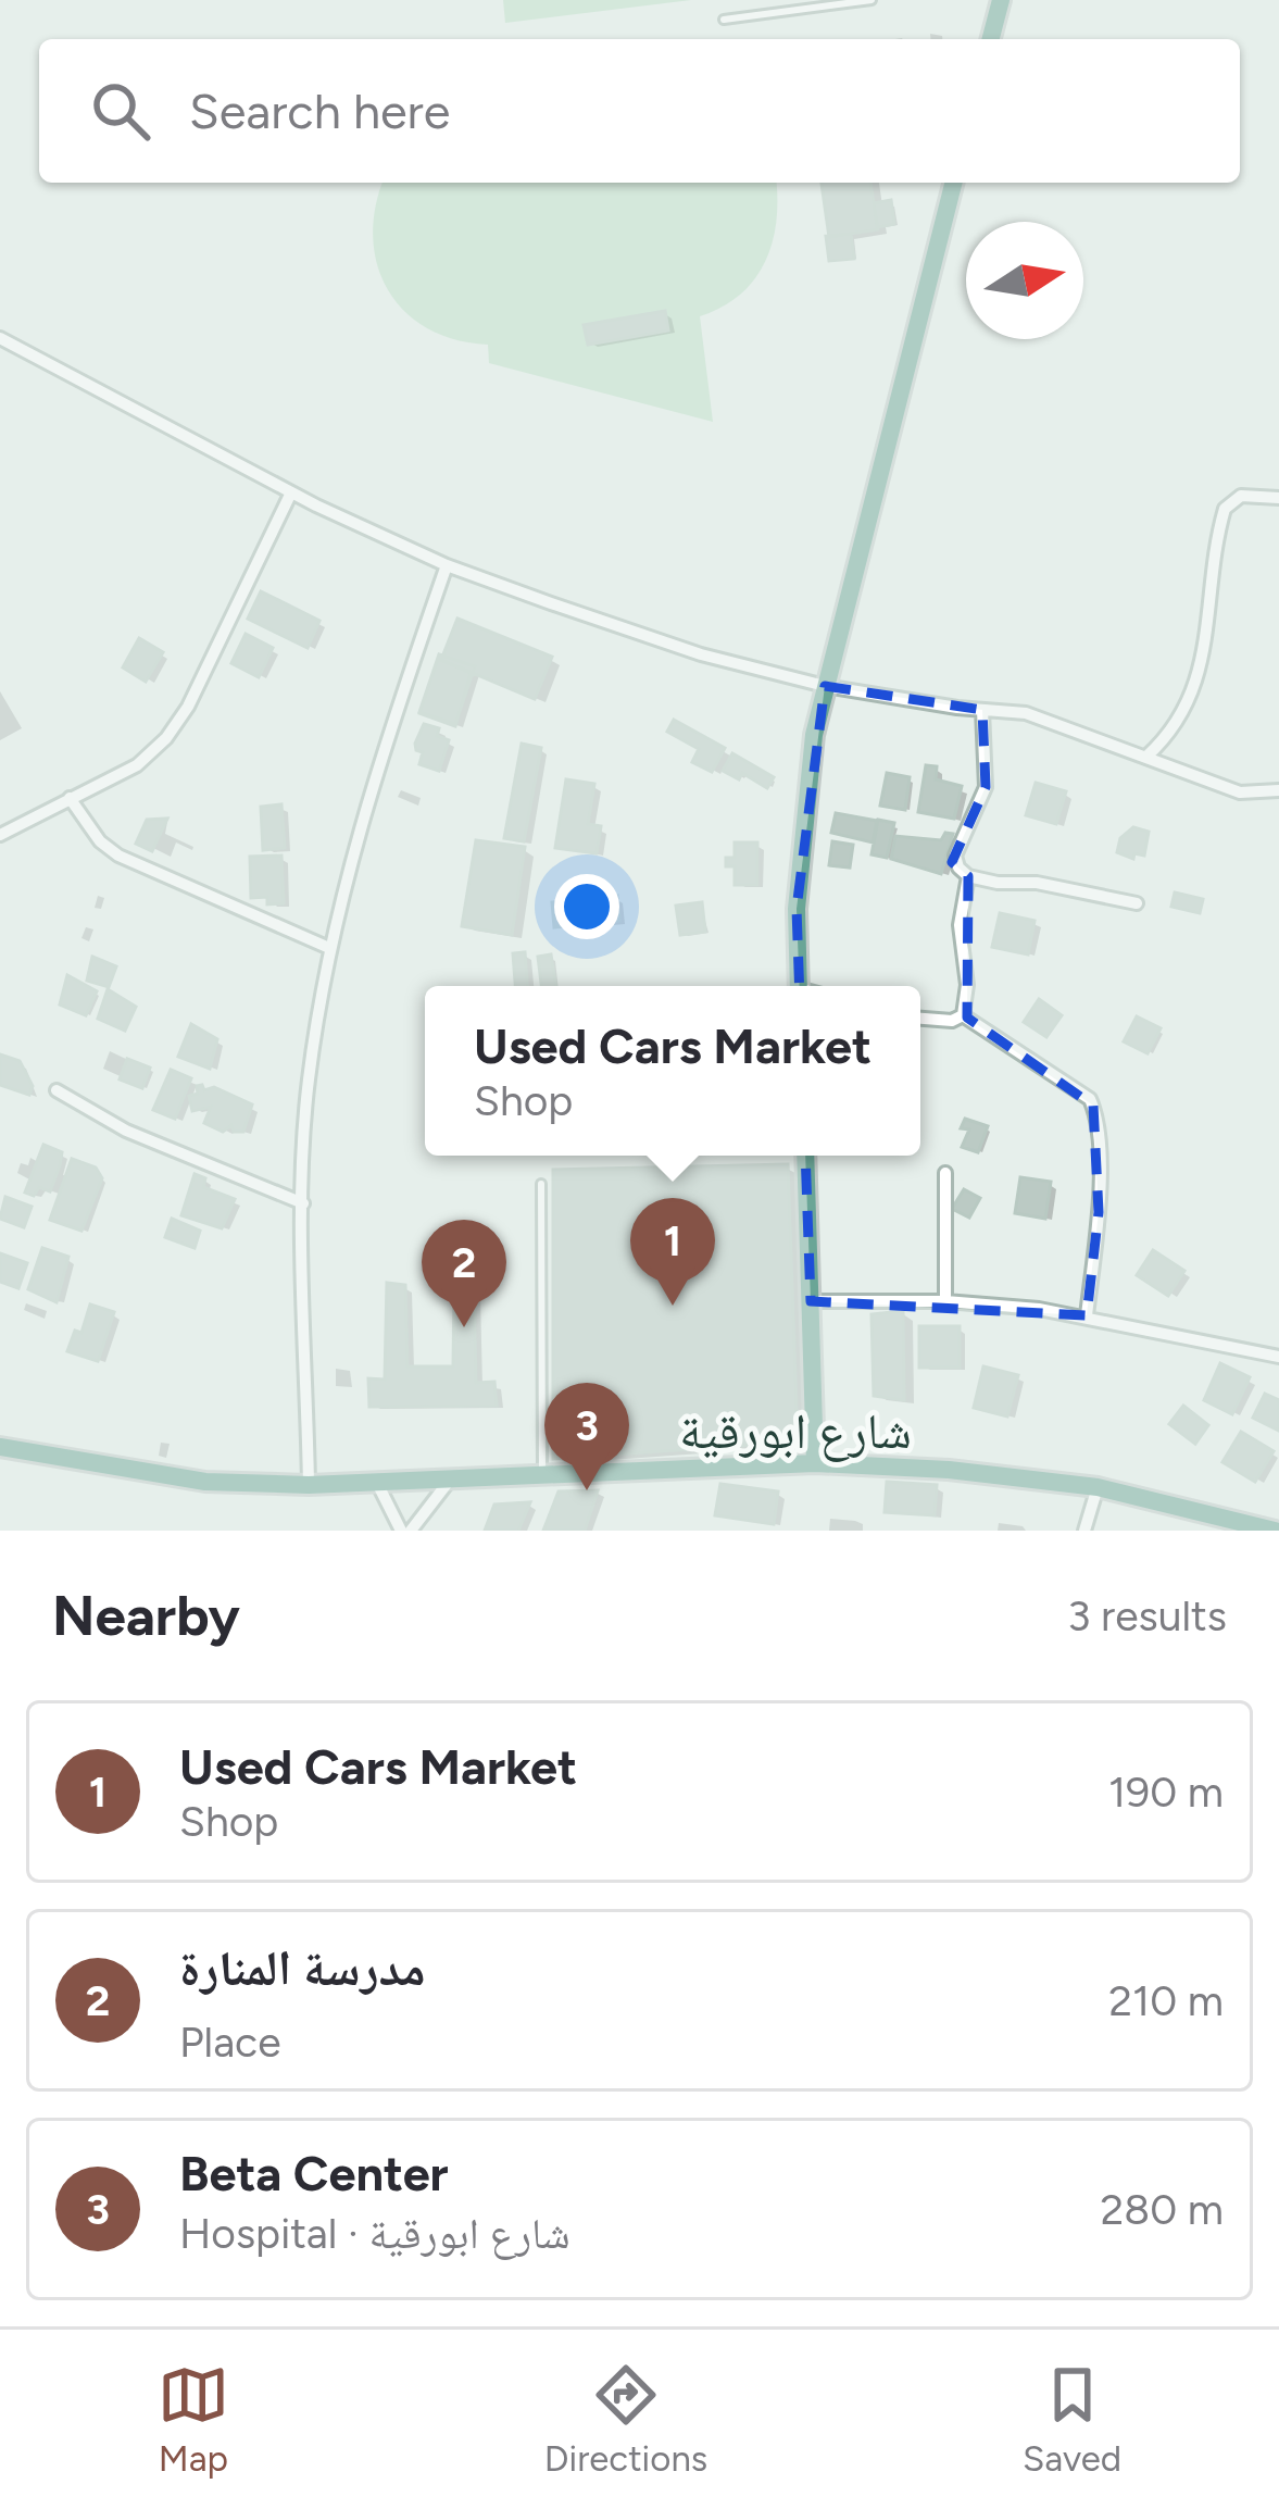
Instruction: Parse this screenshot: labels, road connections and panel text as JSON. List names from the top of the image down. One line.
{"streets":{"main road":["شارع ابورقية"]},"north":"right","page":{"search":"Search here","popup":["Used Cars Market","Shop"],"pins":["1","2","3"],"heading":["Nearby","3 results"],"list":[{"mark":"1","name":"Used Cars Market","note":"Shop","value":"190 m"},{"mark":"2","name":"مدرسة المنارة","note":"Place","value":"210 m"},{"mark":"3","name":"Beta Center","note":"Hospital · شارع ابورقية","value":"280 m"}],"nav":["Map","Directions","Saved"]}}
